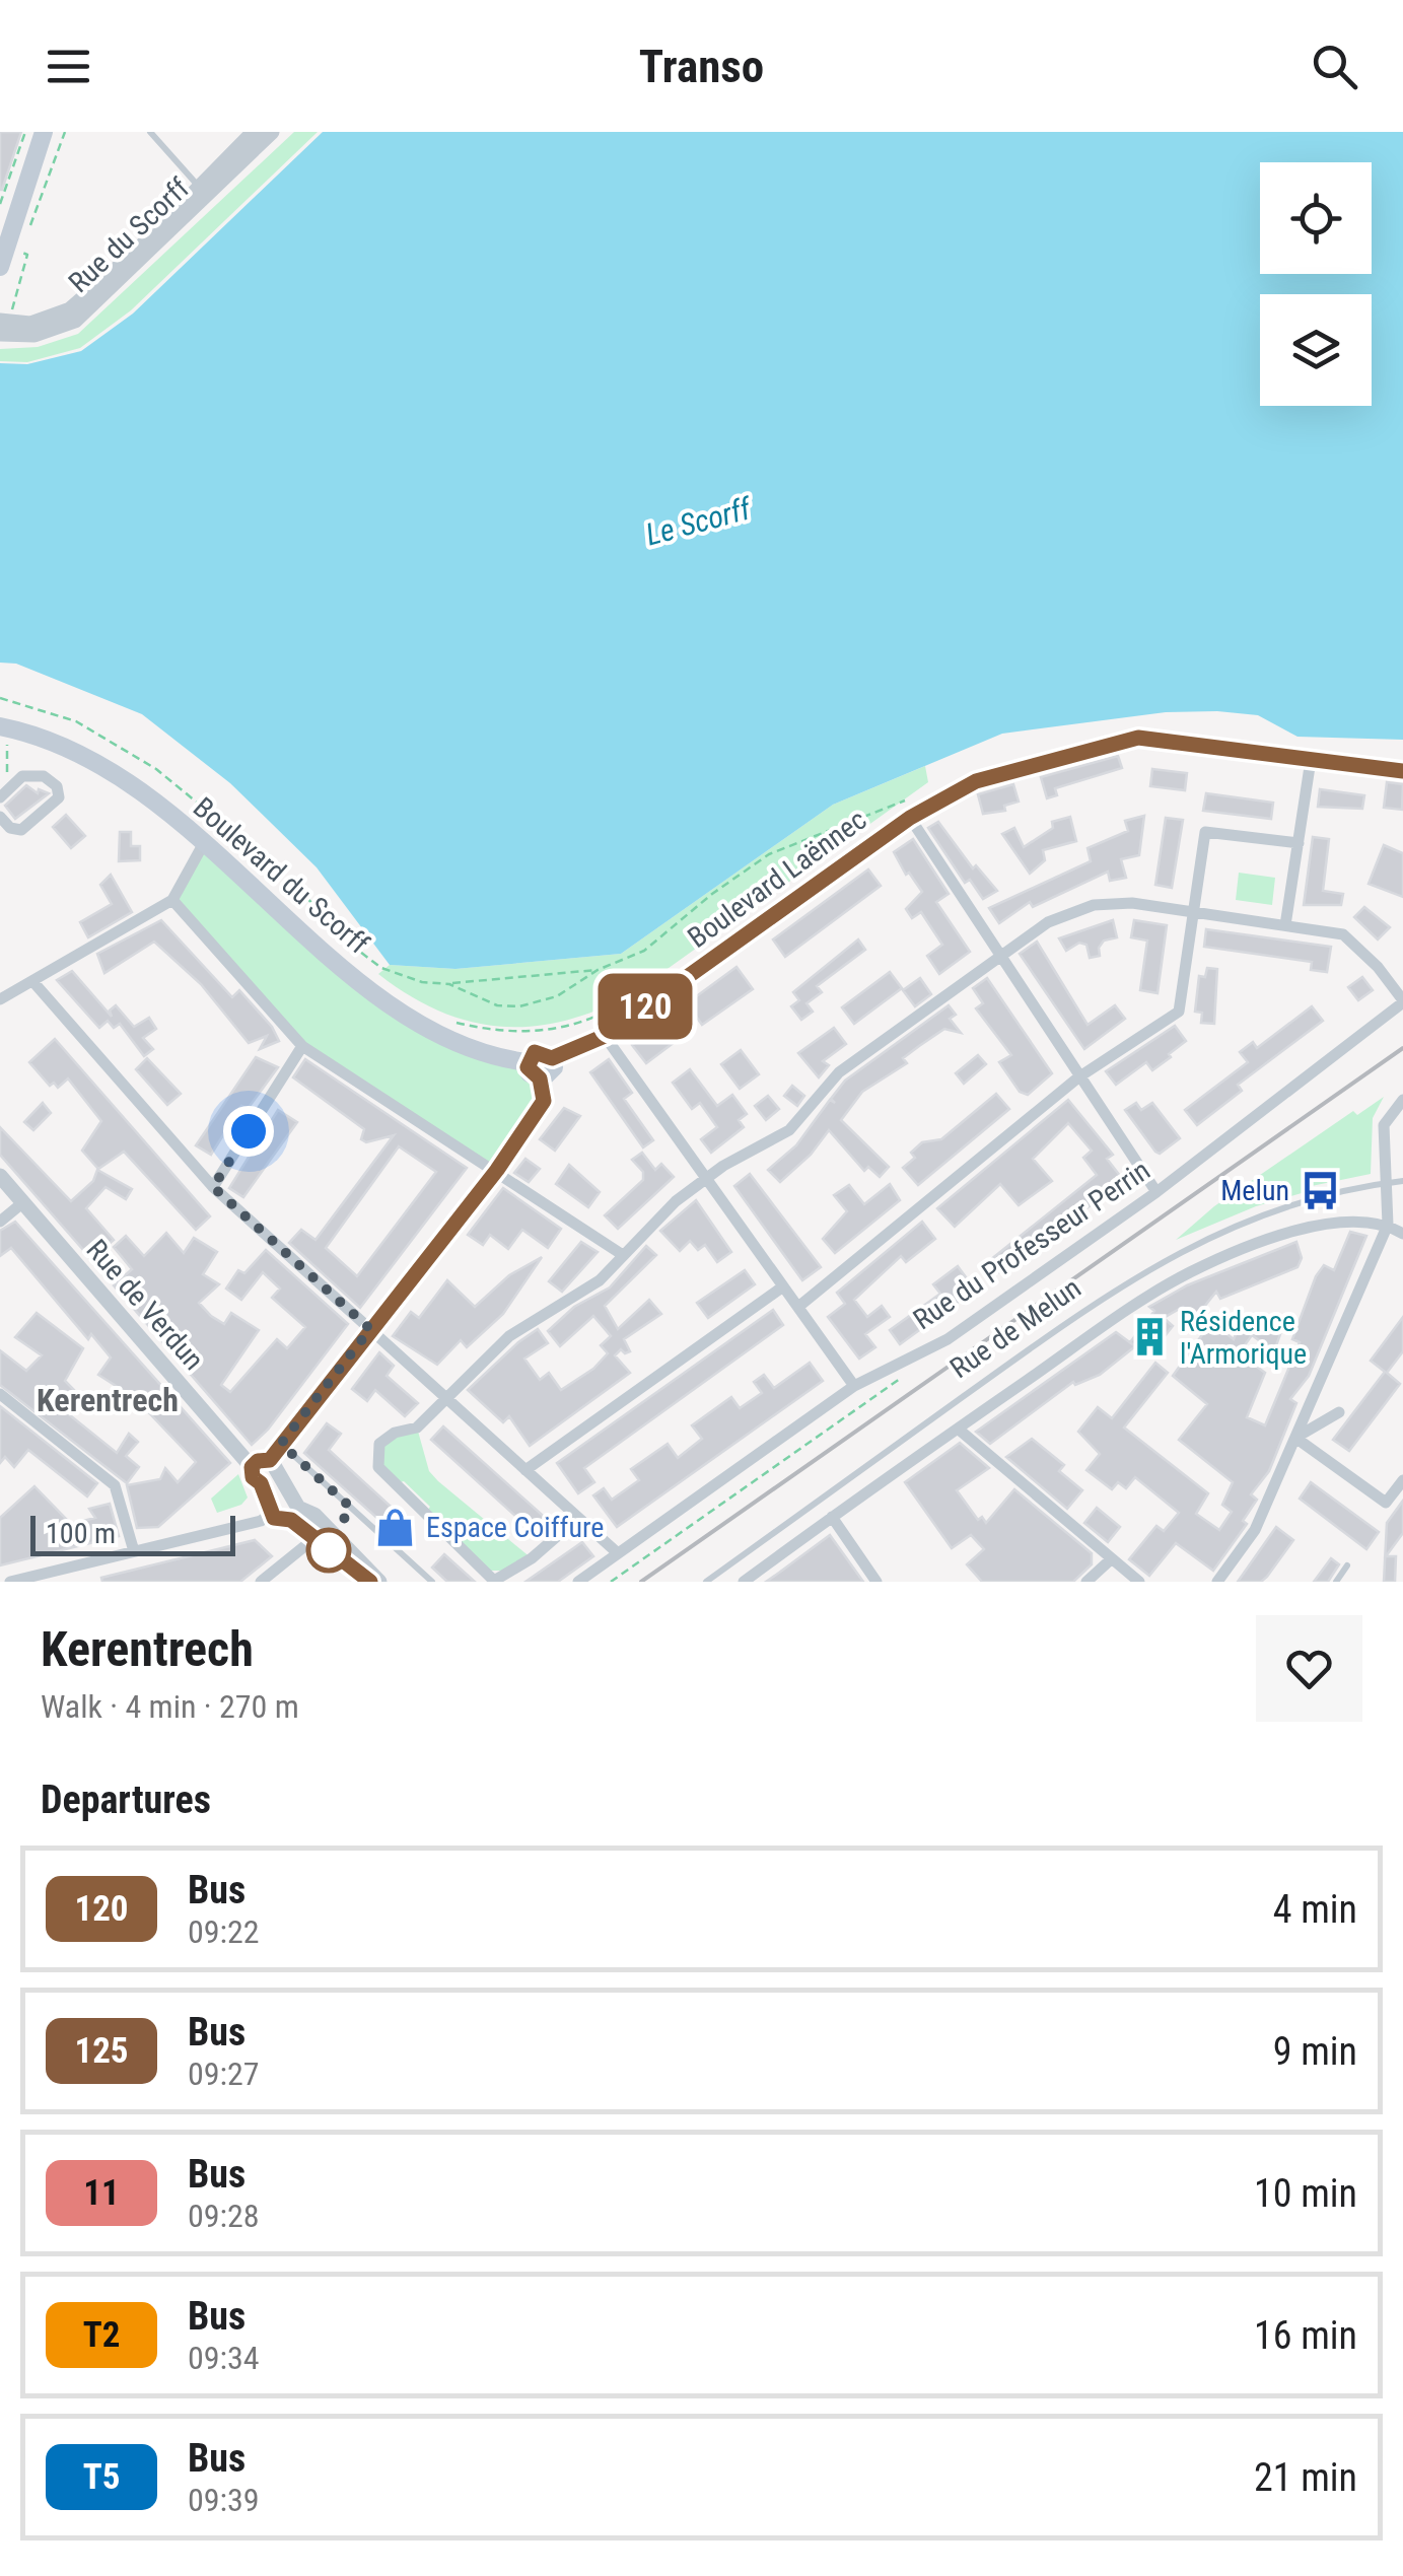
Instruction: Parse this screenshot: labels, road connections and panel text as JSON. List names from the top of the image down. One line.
{"streets":{"main road":["Boulevard du Scorff","Boulevard Laënnec"],"street":["Rue du Scorff","Rue du Professeur Perrin","Rue de Verdun","Rue de Melun"]},"crossings":[["Boulevard du Scorff","Boulevard Laënnec"]],"districts":["Kerentrech"],"water":["Le Scorff"],"places":{"bus stop":["Melun"],"building":["Résidence l'Armorique"],"shop":["Espace Coiffure"]},"lines":["bus line 120"],"scale_bar":"100 m","page":{"header":"Transo","on_map":"120","scale":"100 m","heading":[["Kerentrech","Walk · 4 min · 270 m"],"Departures"],"list":[{"mark":"120","name":"Bus","note":"09:22","value":"4 min"},{"mark":"125","name":"Bus","note":"09:27","value":"9 min"},{"mark":"11","name":"Bus","note":"09:28","value":"10 min"},{"mark":"T2","name":"Bus","note":"09:34","value":"16 min"},{"mark":"T5","name":"Bus","note":"09:39","value":"21 min"}]}}
